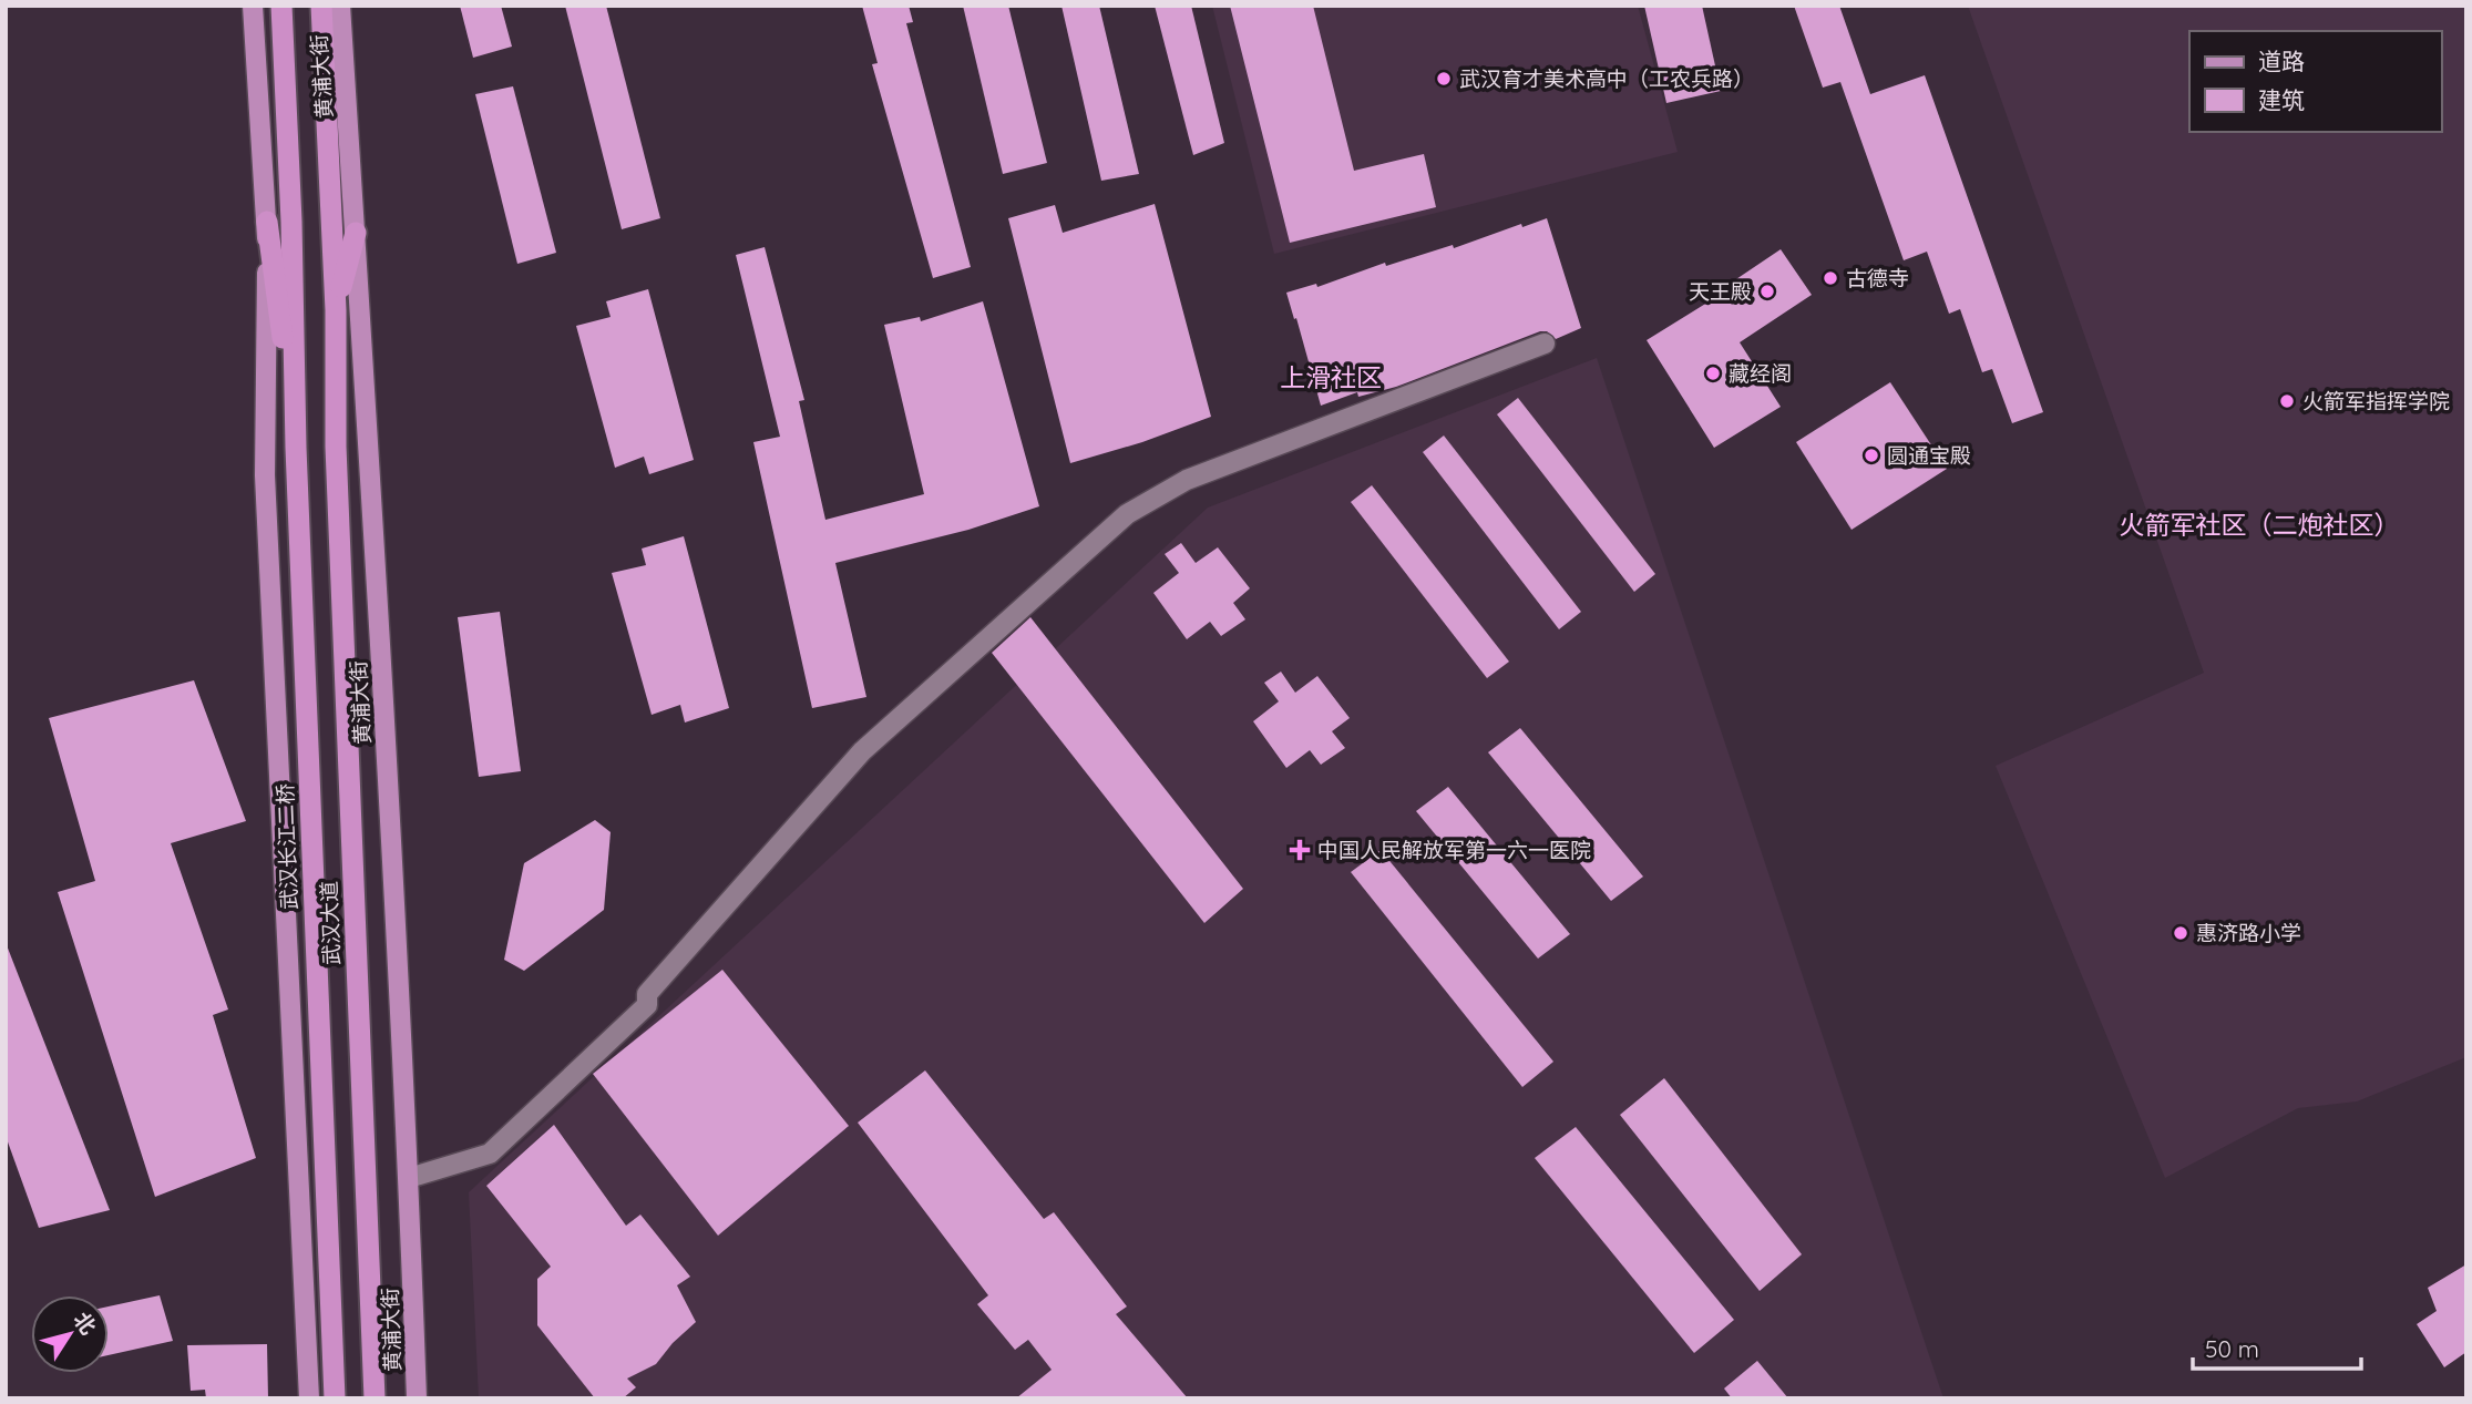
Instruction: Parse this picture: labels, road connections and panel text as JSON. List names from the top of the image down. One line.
{"streets":{"highway":["武汉长江二桥","武汉大道"],"main road":["黄浦大街"]},"districts":["上滑社区","火箭军社区（二炮社区）"],"places":{"other":["武汉育才美术高中（工农兵路）","古德寺","天王殿","藏经阁","火箭军指挥学院","圆通宝殿","惠济路小学"],"health":["中国人民解放军第一六一医院"]},"legend":["道路","建筑"],"scale_bar":"50 m","north":"top right"}
